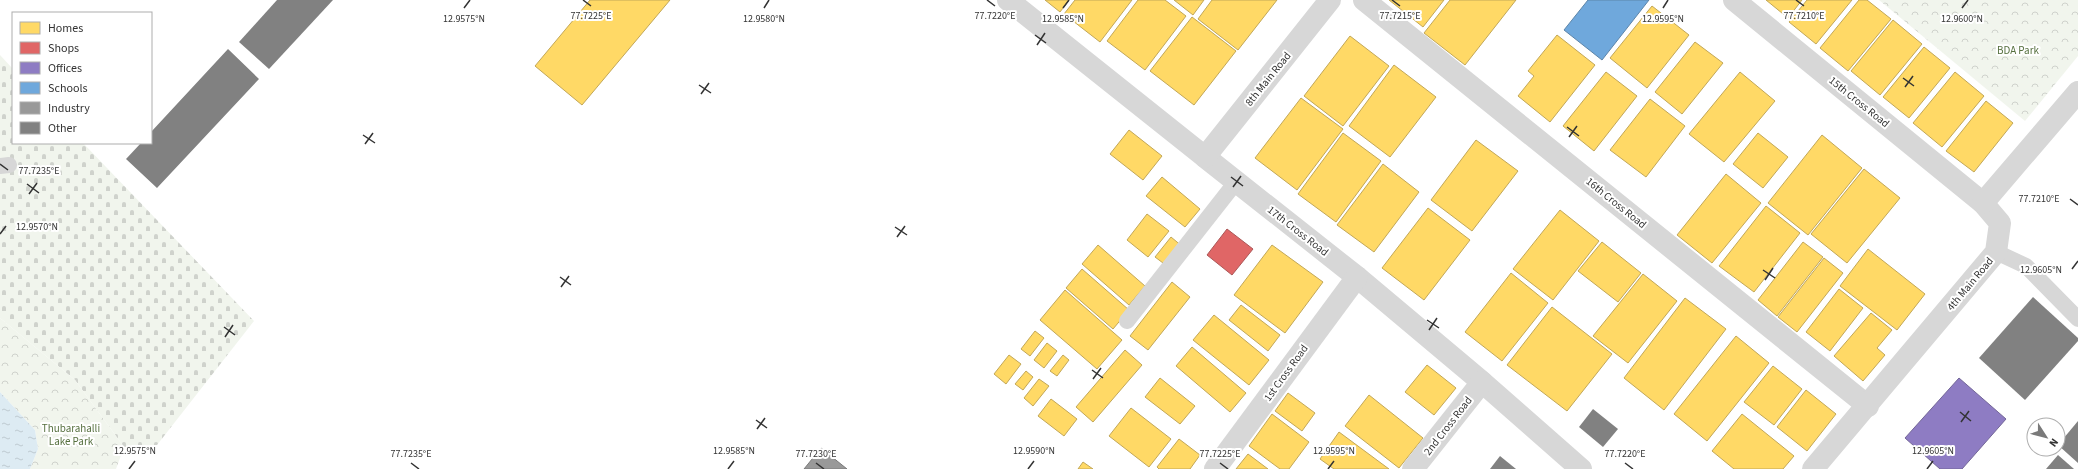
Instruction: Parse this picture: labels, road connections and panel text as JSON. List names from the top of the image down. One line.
{"streets":{"street":["8th Main Road","15th Cross Road","16th Cross Road","17th Cross Road","4th Main Road","1st Cross Road","2nd Cross Road"]},"crossings":[["8th Main Road","17th Cross Road"],["15th Cross Road","4th Main Road"],["16th Cross Road","4th Main Road"],["17th Cross Road","1st Cross Road"],["17th Cross Road","2nd Cross Road"]],"parks":["BDA Park","Thubarahalli Lake Park"],"legend":["Homes","Shops","Offices","Schools","Industry","Other"],"north":"bottom right","coordinates":["77.7220°E","77.7215°E","77.7225°E","77.7210°E","12.9575°N","12.9580°N","12.9585°N","12.9595°N","12.9600°N","77.7235°E","12.9570°N","12.9605°N","12.9590°N","77.7230°E"]}
